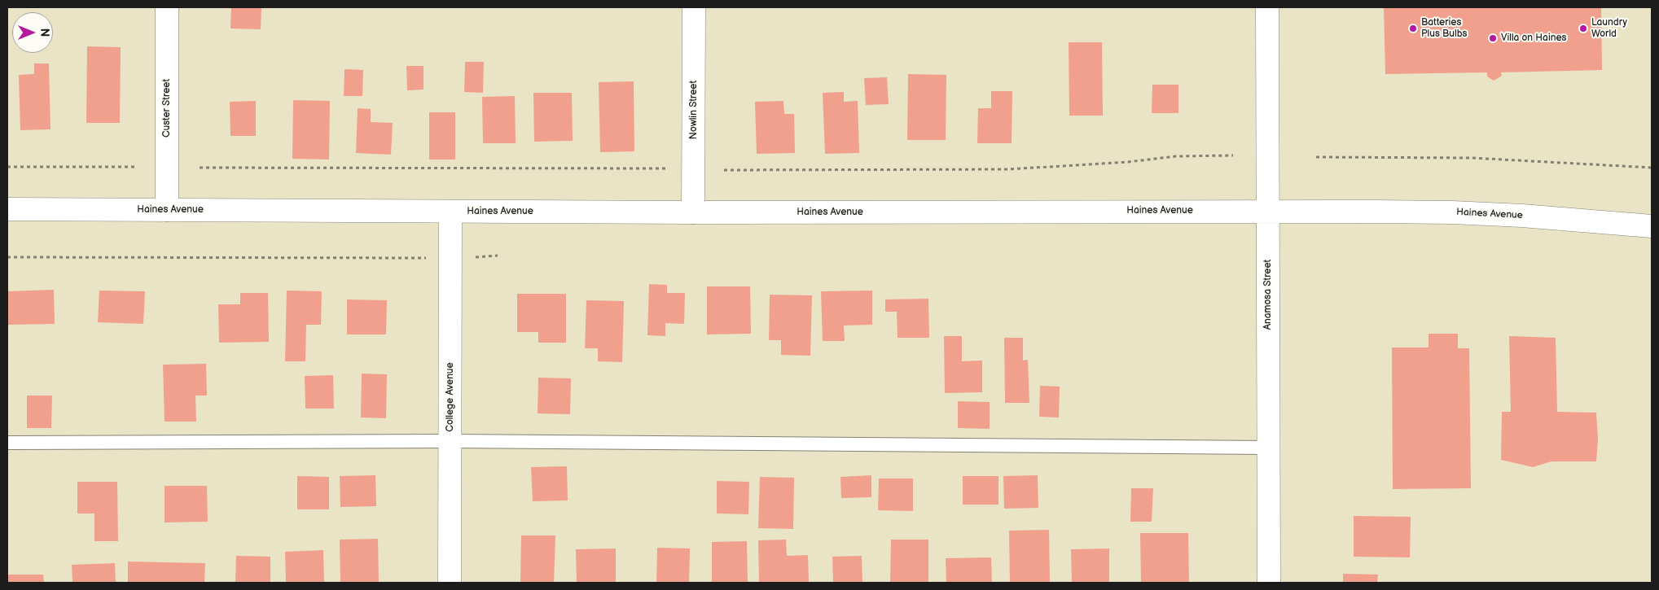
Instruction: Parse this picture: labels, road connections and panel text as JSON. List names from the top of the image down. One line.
{"streets":{"main road":["Custer Street","Nowlin Street","Haines Avenue","Anamosa Street","College Avenue"]},"crossings":[["Custer Street","Haines Avenue"],["Nowlin Street","Haines Avenue"],["Haines Avenue","Anamosa Street"],["Haines Avenue","College Avenue"]],"places":["Batteries Plus Bulbs","Laundry World","Villa on Haines"],"north":"right"}
